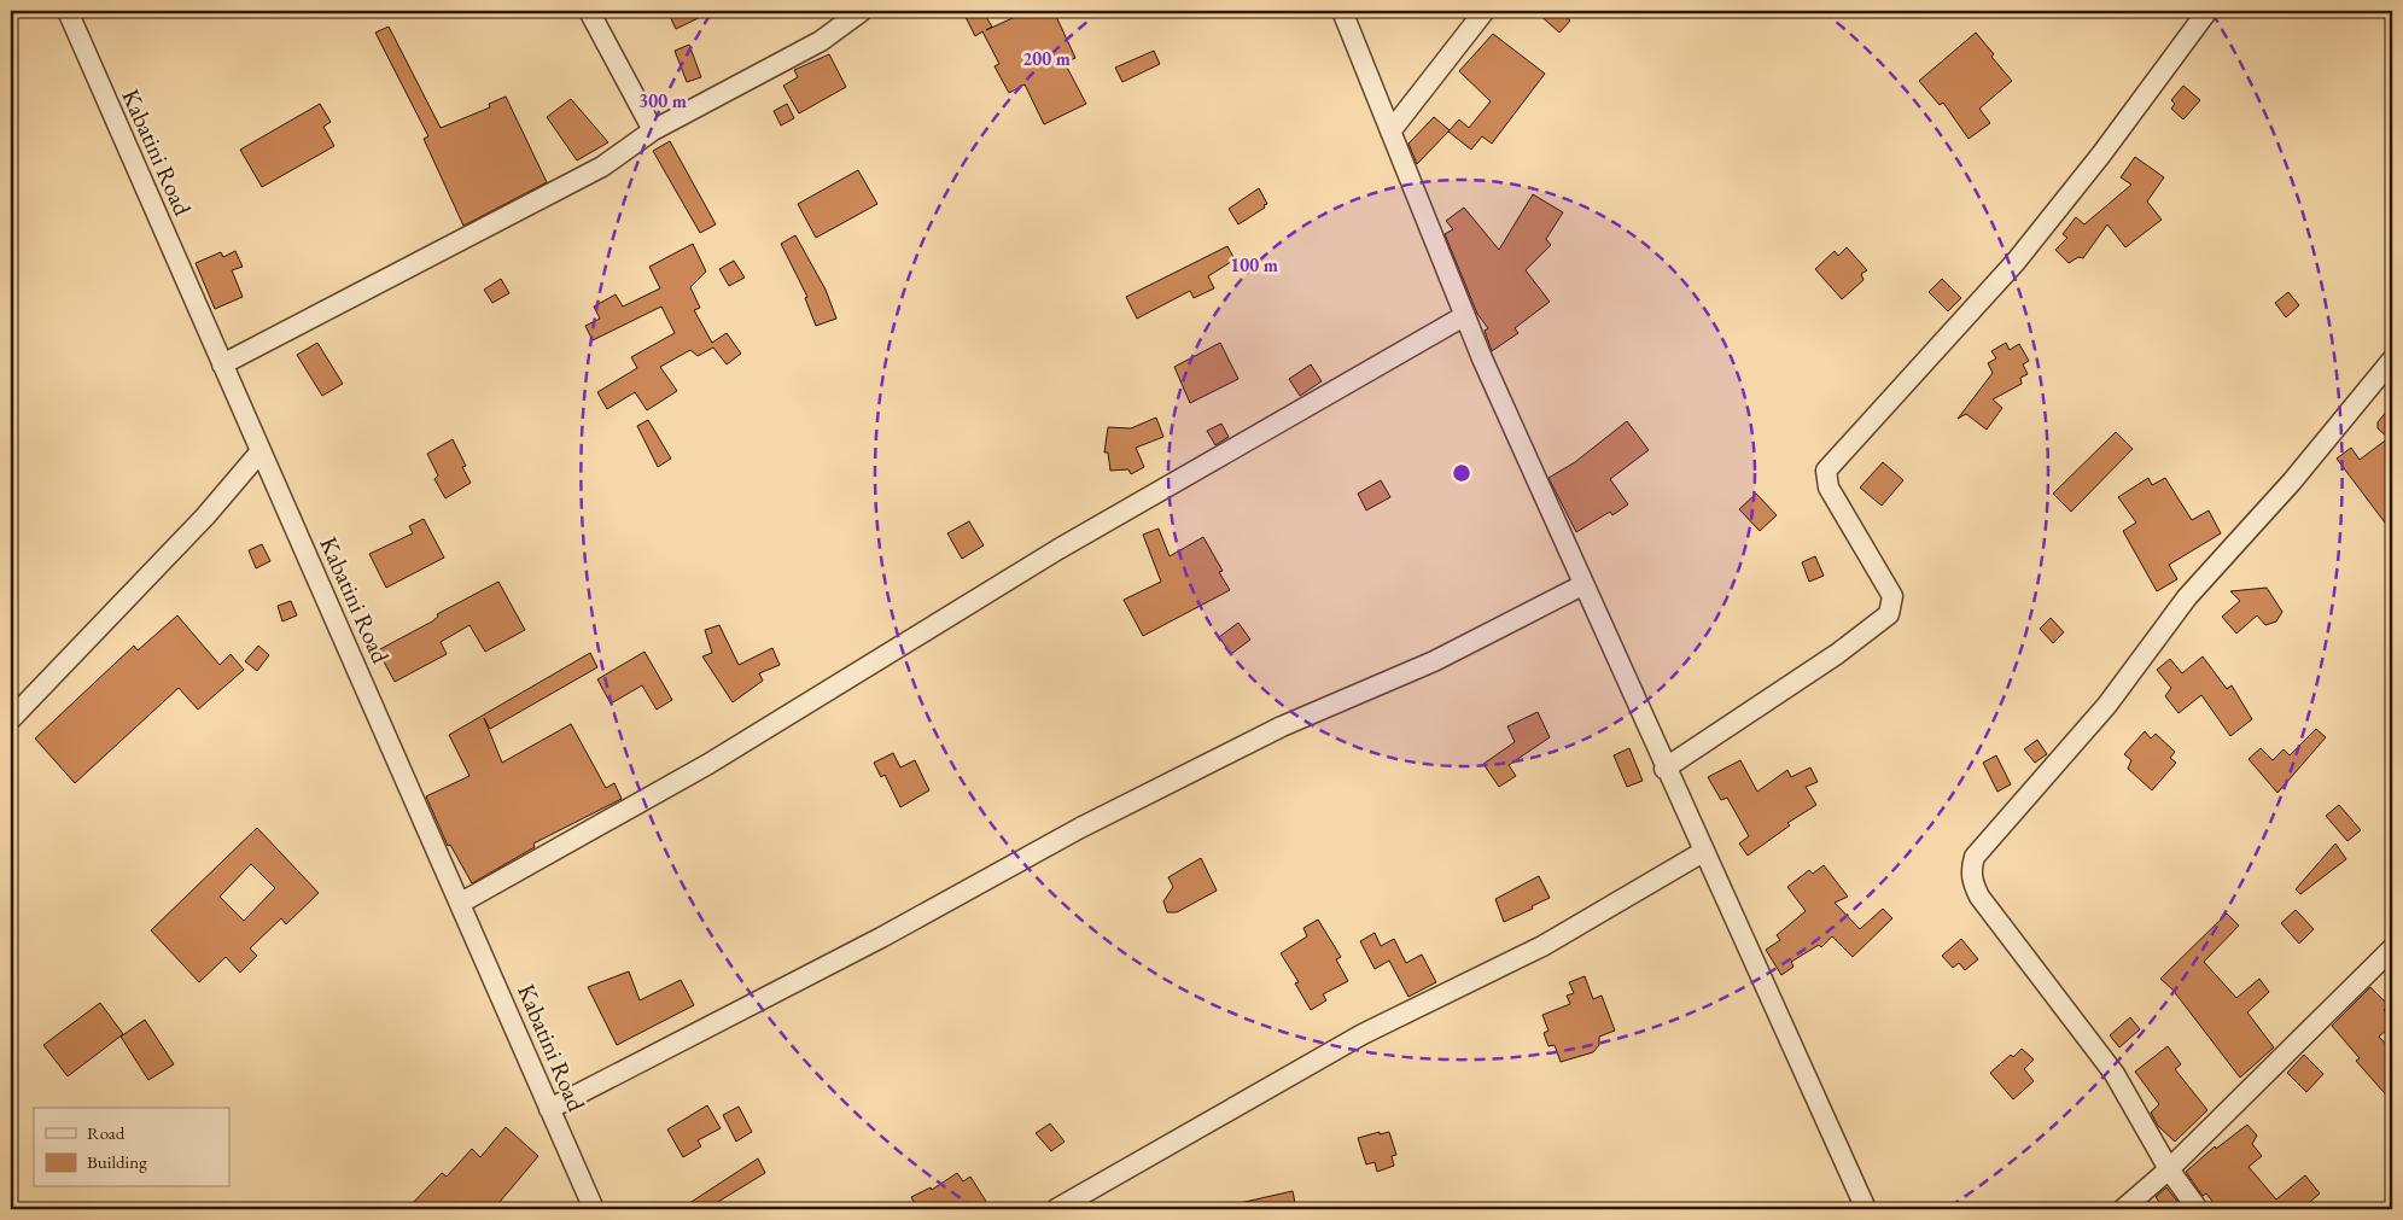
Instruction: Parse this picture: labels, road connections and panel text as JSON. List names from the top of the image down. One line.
{"streets":{"street":["Kabatini Road"]},"legend":["Road","Building"],"rings":["200 m","300 m","100 m"]}
